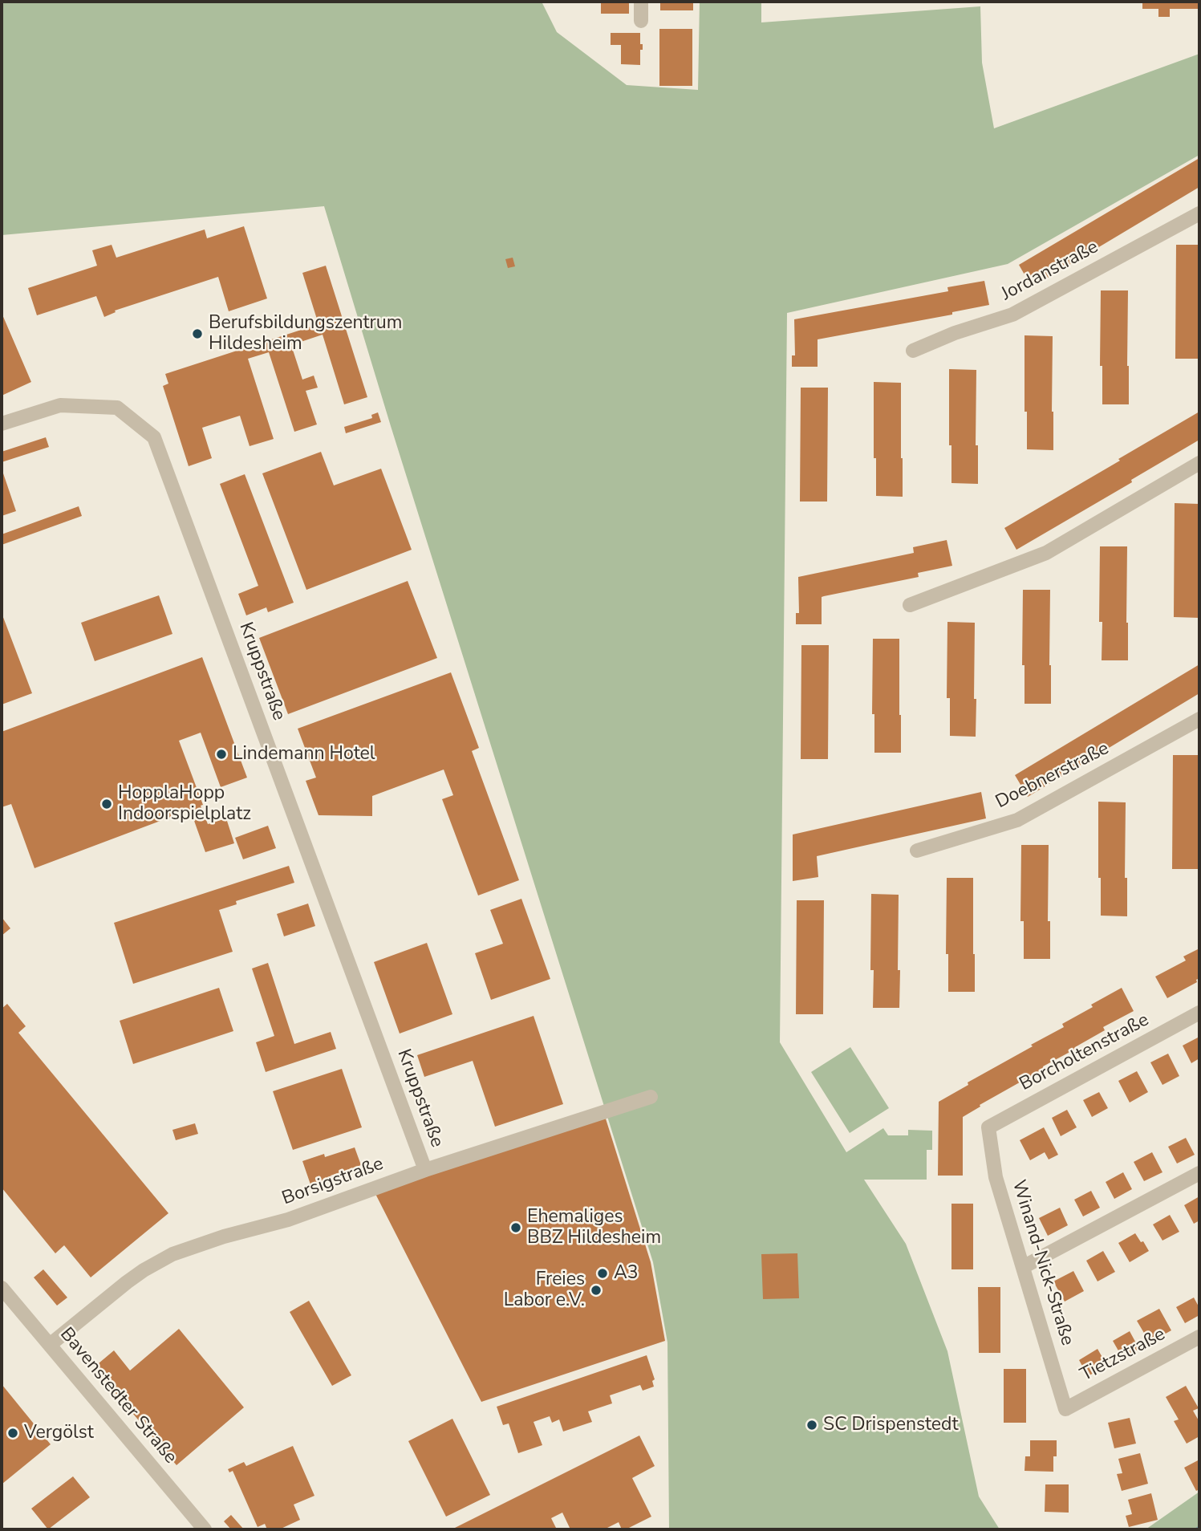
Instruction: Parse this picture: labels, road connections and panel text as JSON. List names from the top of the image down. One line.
{"streets":{"street":["Jordanstraße","Kruppstraße","Doebnerstraße","Borcholtenstraße","Borsigstraße","Winand-Nick-Straße","Tietzstraße","Bavenstedter Straße"]},"crossings":[["Kruppstraße","Borsigstraße"],["Borcholtenstraße","Winand-Nick-Straße"],["Borsigstraße","Bavenstedter Straße"],["Winand-Nick-Straße","Tietzstraße"]],"places":["Berufsbildungszentrum Hildesheim","Lindemann Hotel","HopplaHopp Indoorspielplatz","Ehemaliges BBZ Hildesheim","A3","Freies Labor e.V.","SC Drispenstedt","Vergölst"]}
